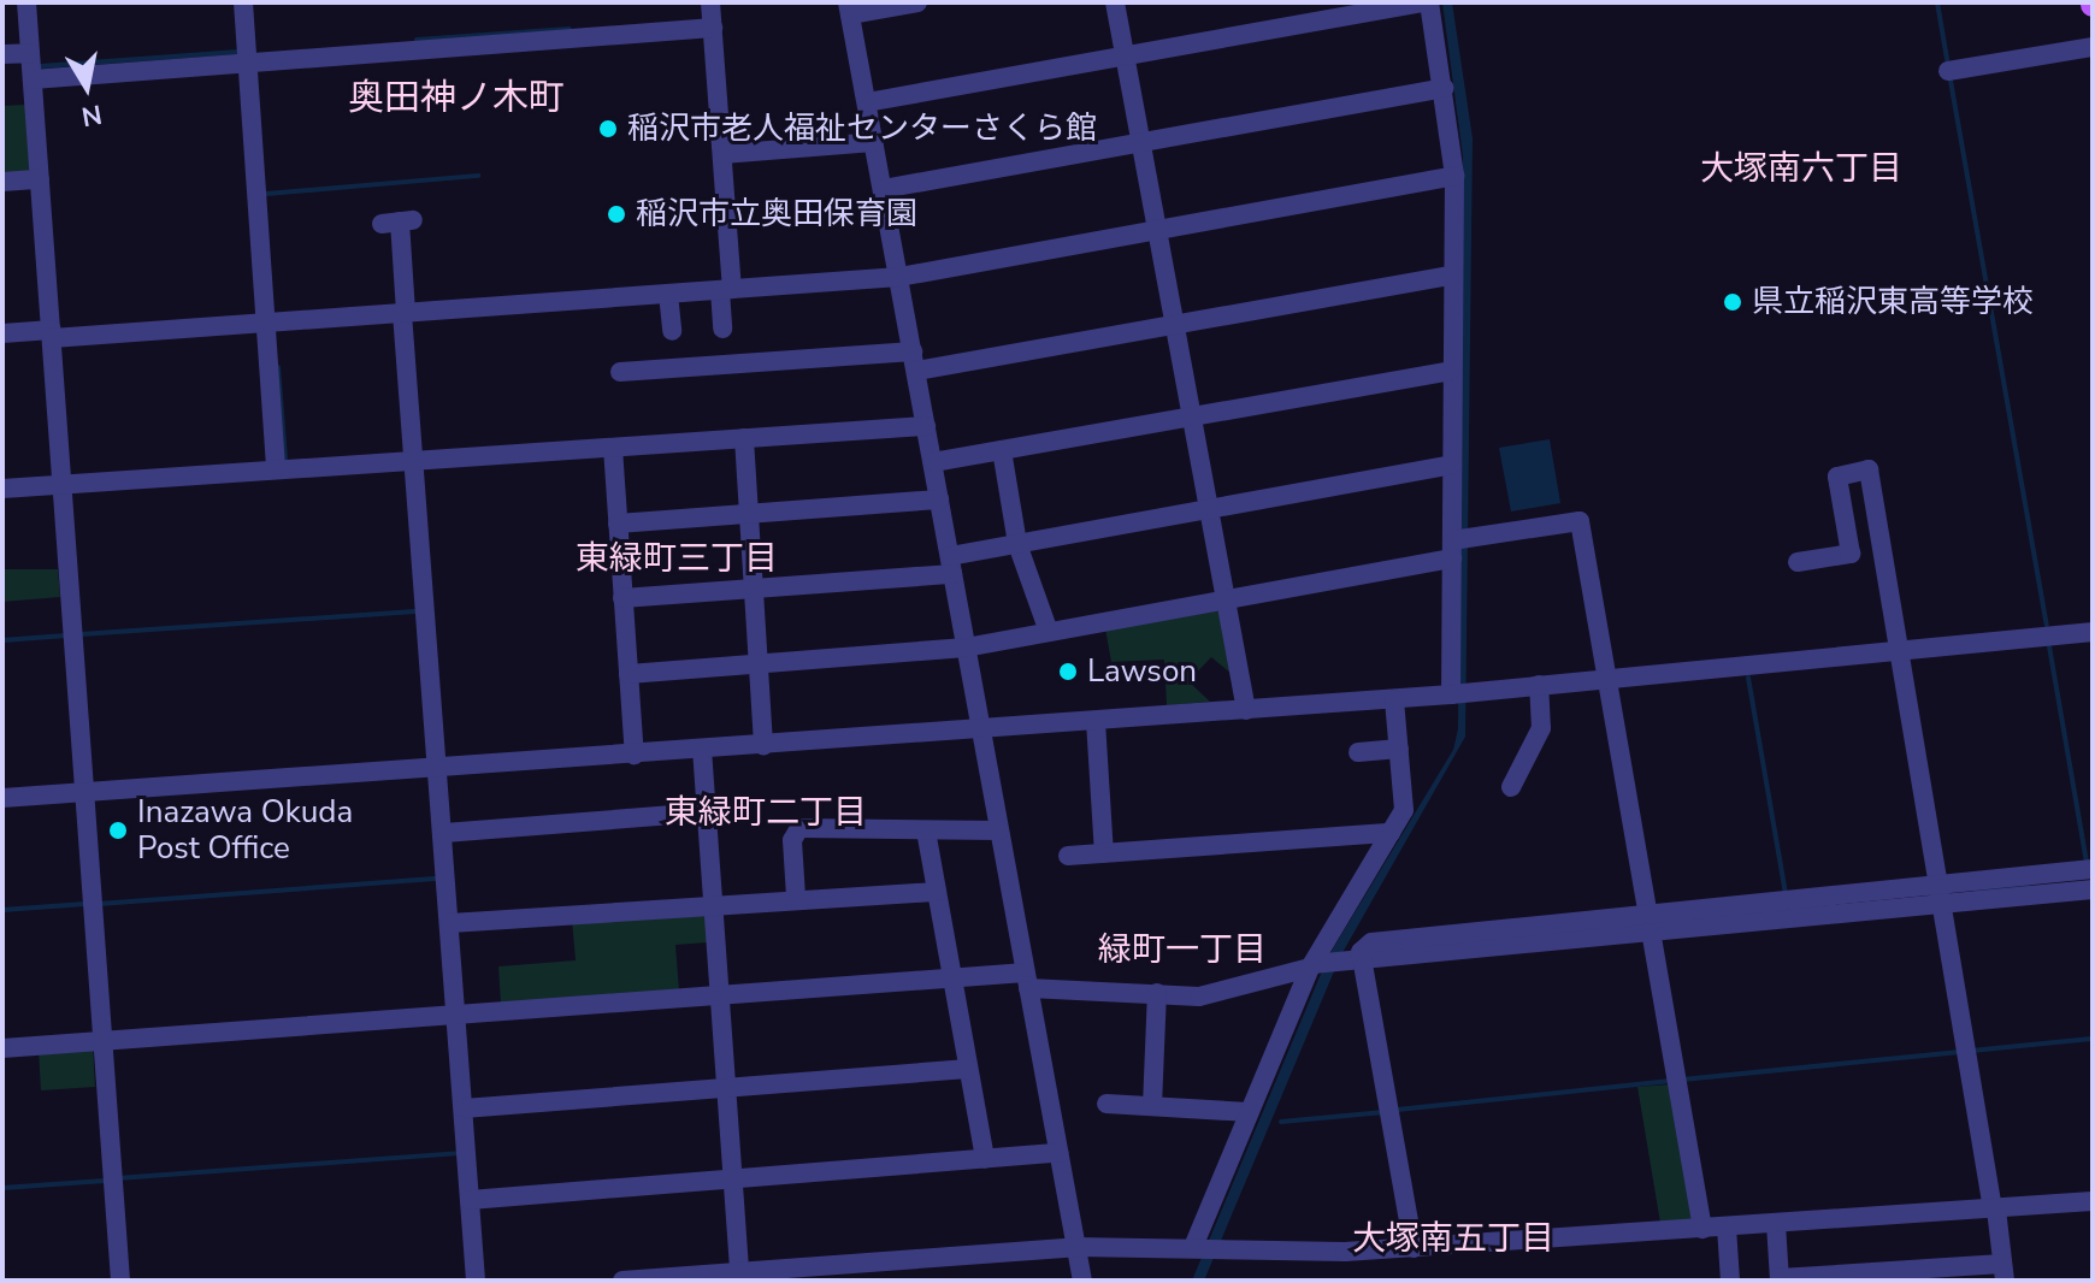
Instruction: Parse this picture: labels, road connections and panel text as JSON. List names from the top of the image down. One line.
{"districts":["奥田神ノ木町","大塚南六丁目","東緑町三丁目","東緑町二丁目","緑町一丁目","大塚南五丁目"],"places":["稲沢市老人福祉センターさくら館","稲沢市立奥田保育園","県立稲沢東高等学校","Lawson","Inazawa Okuda Post Office"],"north":"bottom"}
